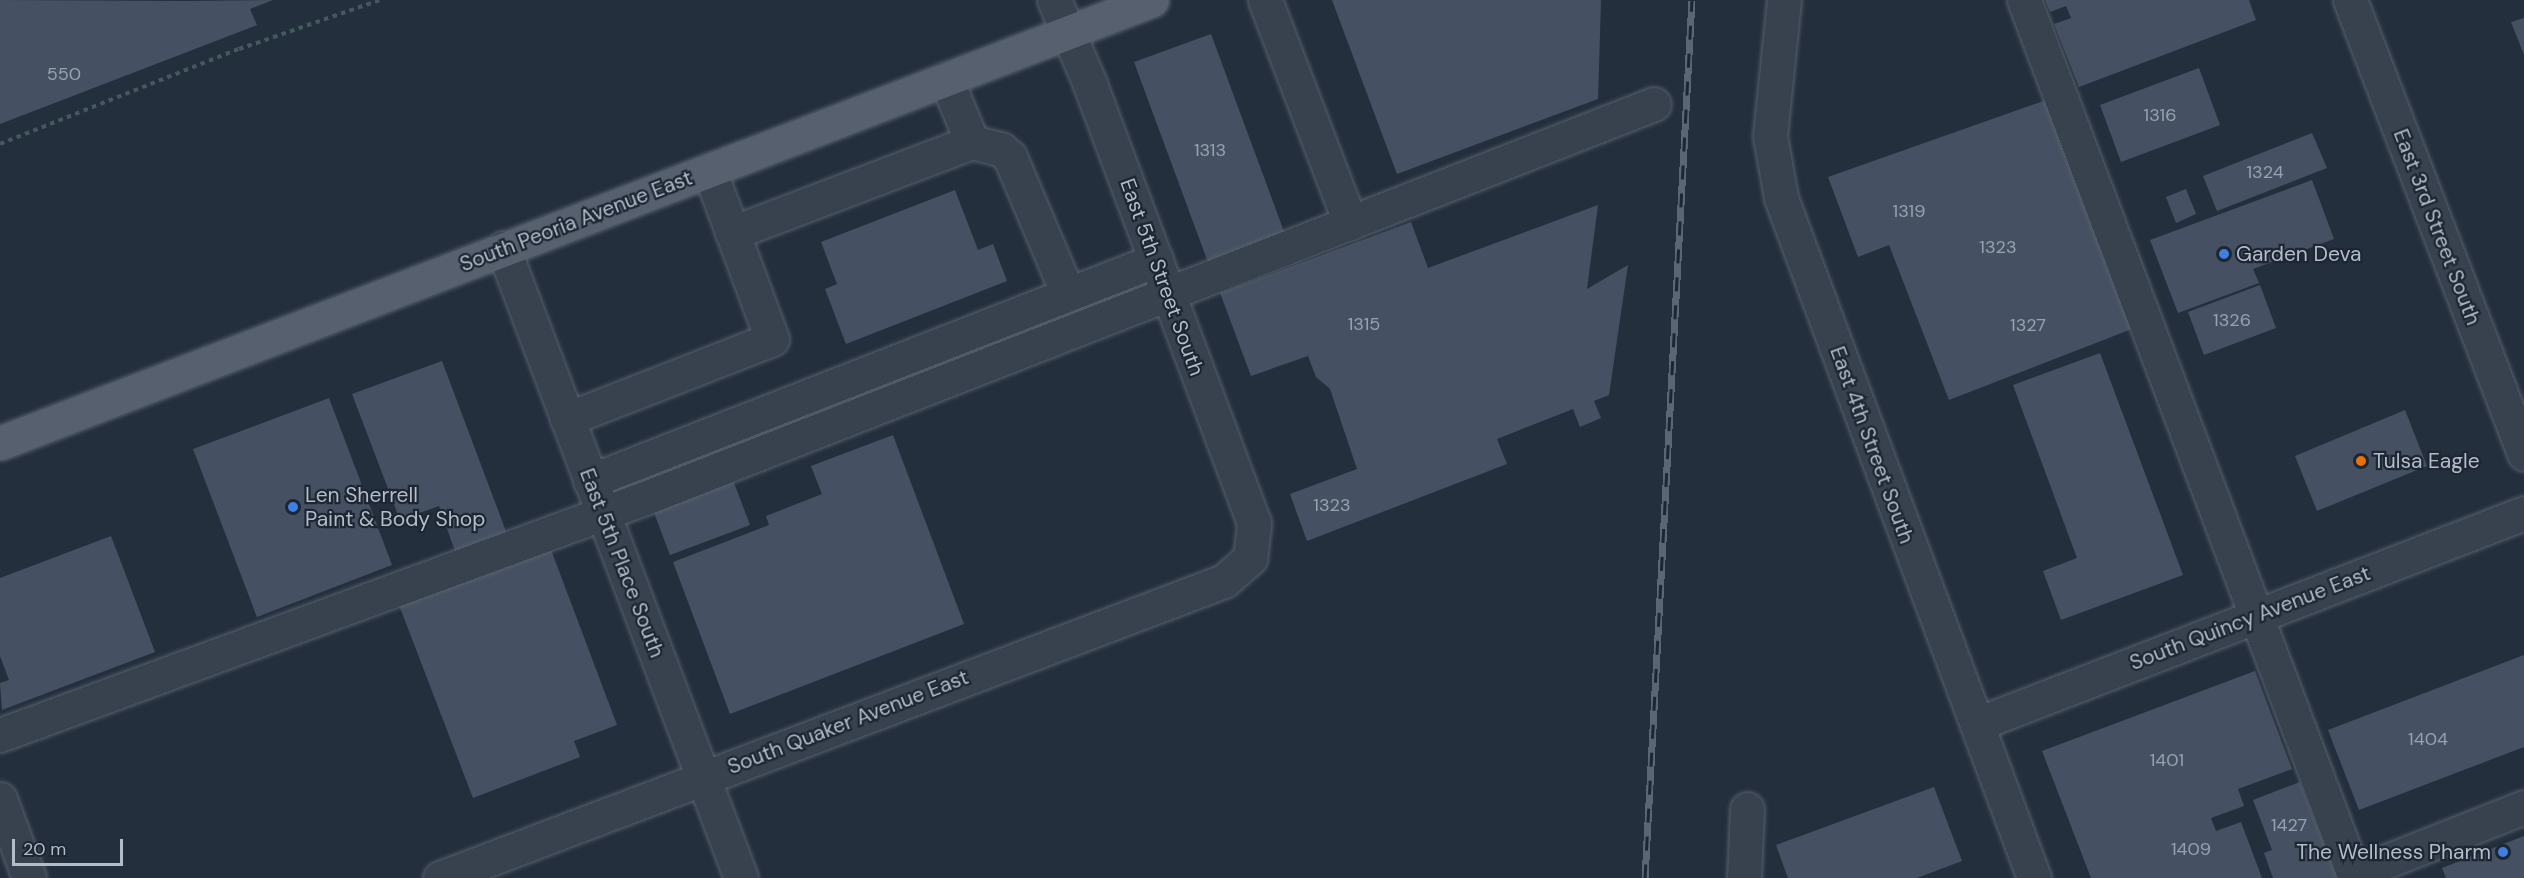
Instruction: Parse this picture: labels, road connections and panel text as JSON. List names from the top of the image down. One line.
{"streets":{"main road":["South Peoria Avenue East"],"street":["East 3rd Street South","East 5th Street South","East 4th Street South","East 5th Place South","South Quincy Avenue East","South Quaker Avenue East"]},"crossings":[["South Peoria Avenue East","East 5th Street South"],["South Peoria Avenue East","East 5th Place South"],["East 5th Street South","South Quaker Avenue East"],["East 4th Street South","South Quincy Avenue East"],["East 5th Place South","South Quaker Avenue East"]],"places":["Garden Deva","Tulsa Eagle","Len Sherrell Paint & Body Shop","The Wellness Pharm"],"house_numbers":["550","1316","1313","1324","1319","1323","1326","1315","1327","1323","1404","1401","1427","1409"],"scale_bar":"20 m"}
